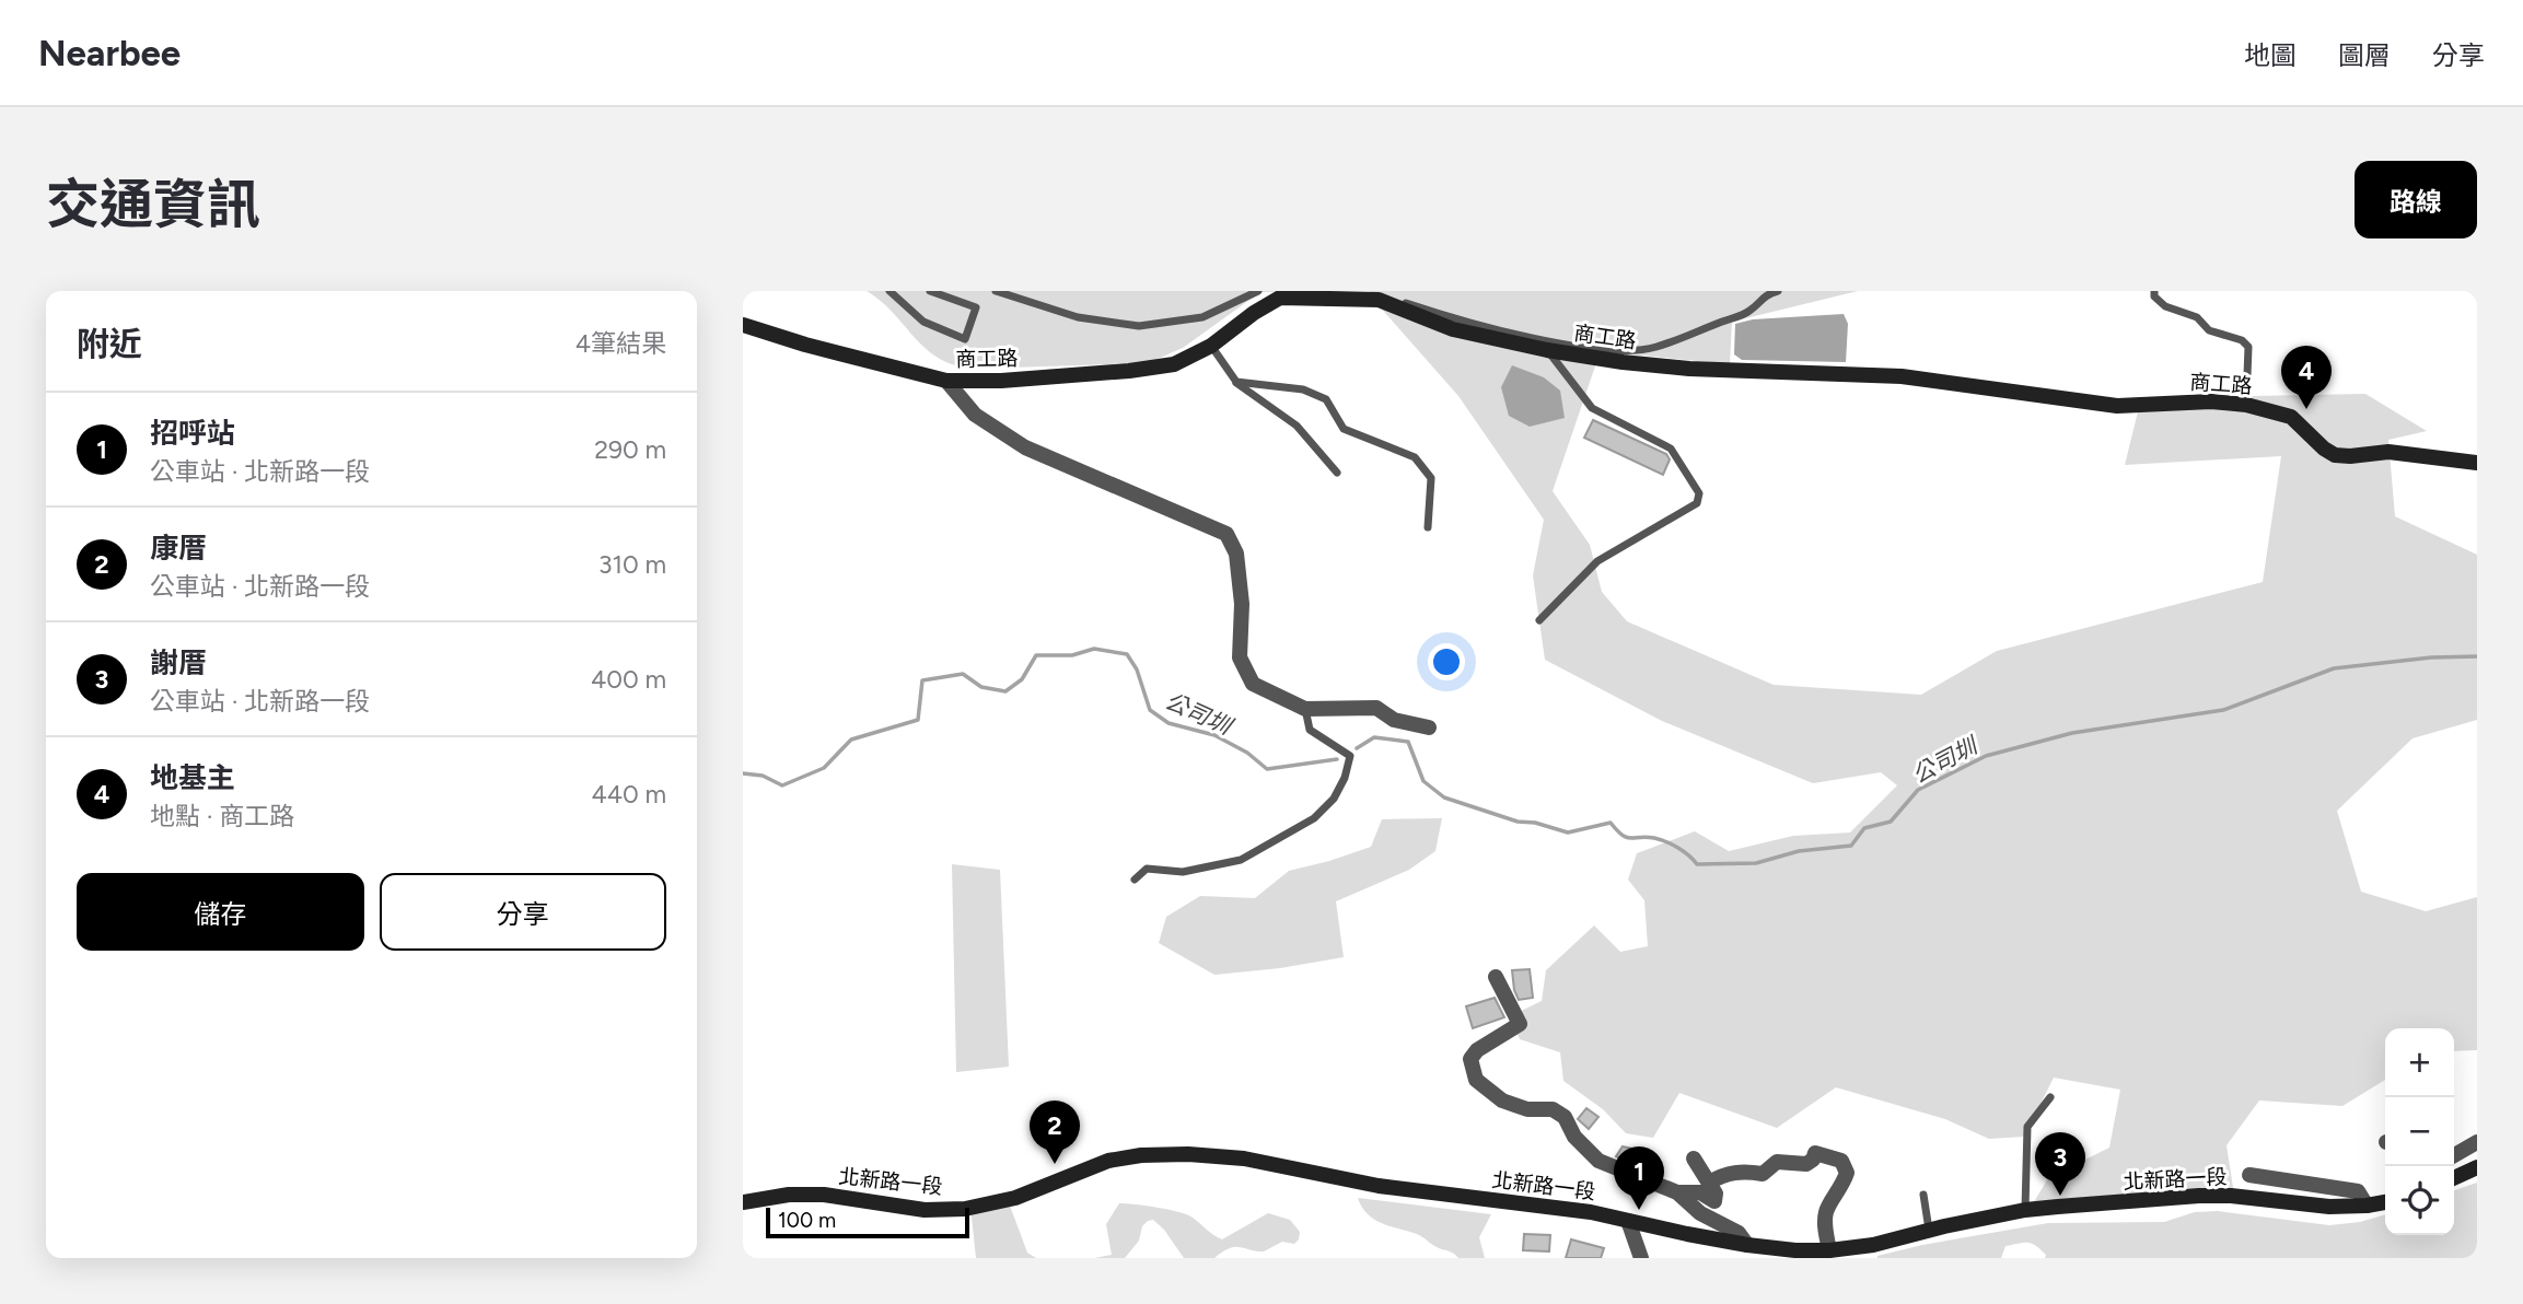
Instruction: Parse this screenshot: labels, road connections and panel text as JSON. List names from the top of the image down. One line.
{"streets":{"street":["商工路","北新路一段"]},"water":["公司圳"],"scale_bar":"100 m","page":{"header":"Nearbee","nav":["地圖","圖層","分享"],"title":"交通資訊","buttons":["路線",["儲存","分享"]],"heading":["附近","4筆結果"],"pins":["4","2","3","1"],"list":[{"mark":"1","name":"招呼站","note":"公車站 · 北新路一段","value":"290 m"},{"mark":"2","name":"康厝","note":"公車站 · 北新路一段","value":"310 m"},{"mark":"3","name":"謝厝","note":"公車站 · 北新路一段","value":"400 m"},{"mark":"4","name":"地基主","note":"地點 · 商工路","value":"440 m"}],"map_buttons":["+","−"],"scale":"100 m"}}
